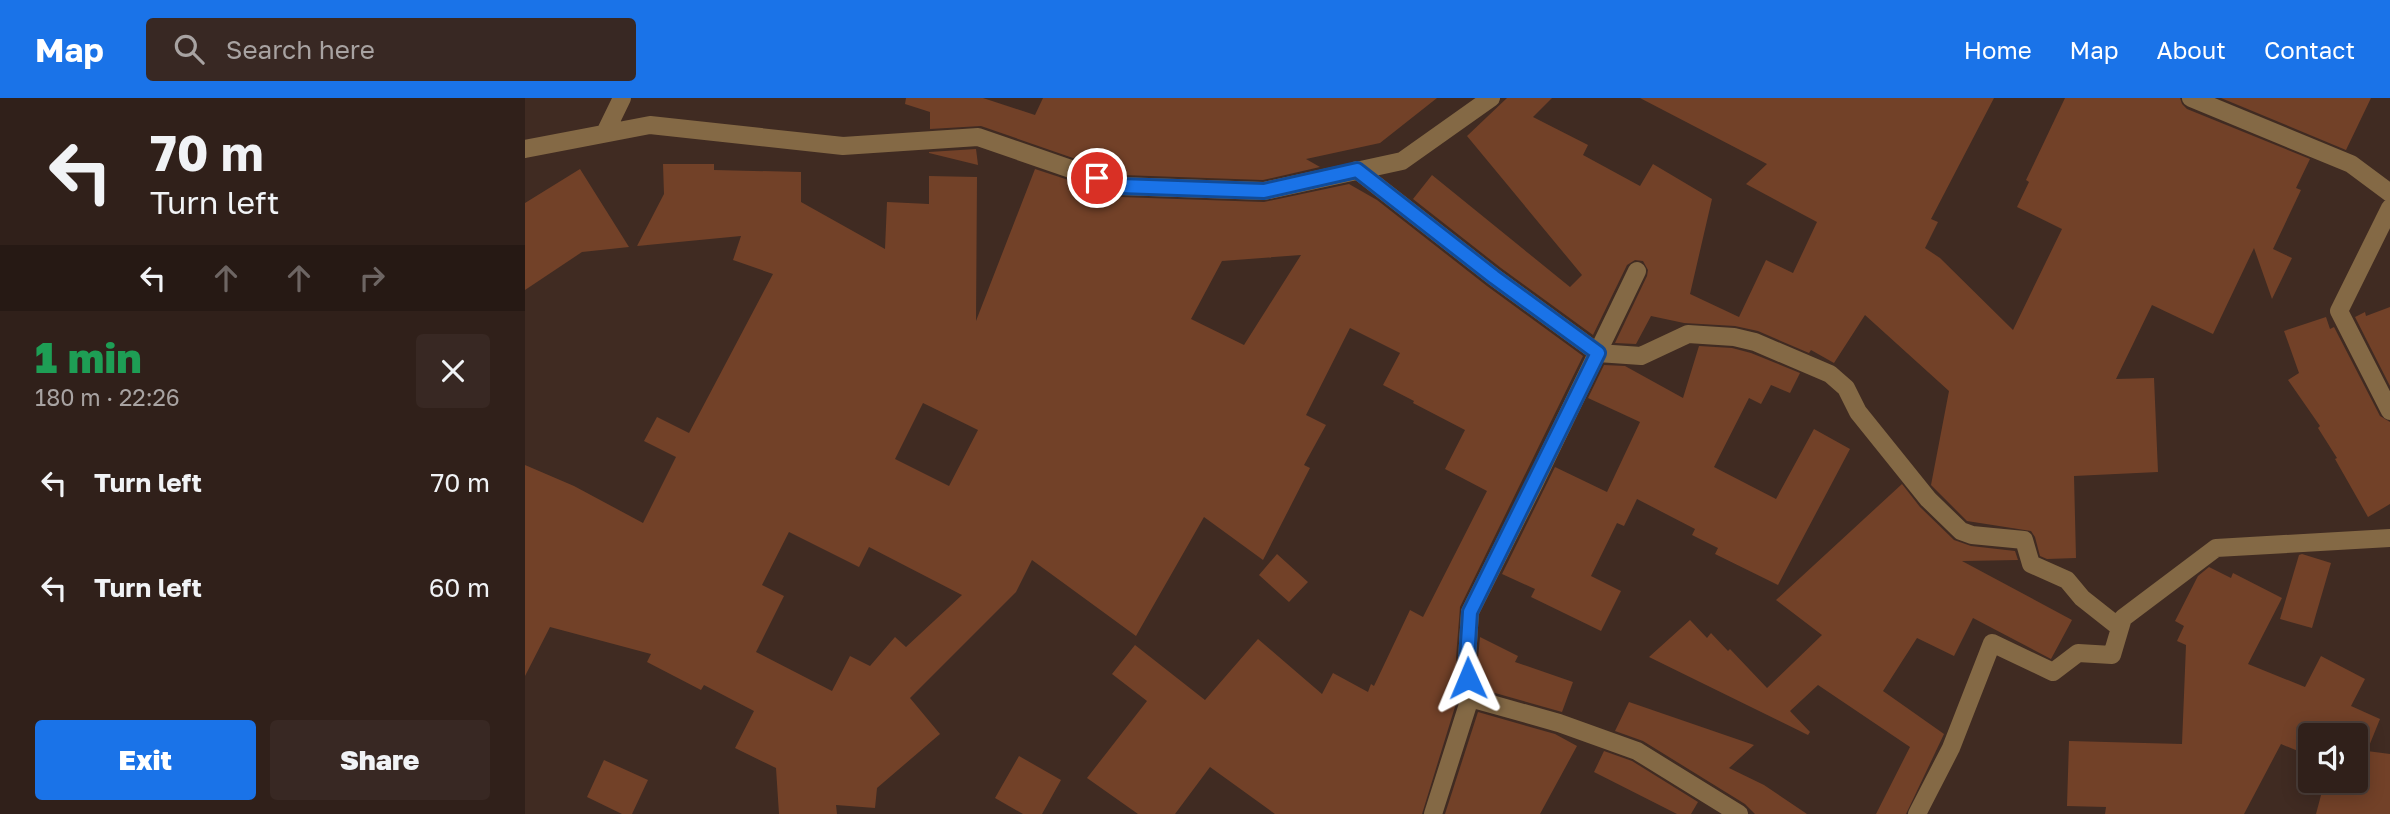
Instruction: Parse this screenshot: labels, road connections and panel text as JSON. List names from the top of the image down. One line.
{"page":{"header":"Map","search":"Search here","nav":["Home","Map","About","Contact"],"turn":["70 m","Turn left"],"heading":["1 min","180 m · 22:26"],"list":[{"name":"Turn left","value":"70 m"},{"name":"Turn left","value":"60 m"}],"buttons":["Exit","Share"]}}
